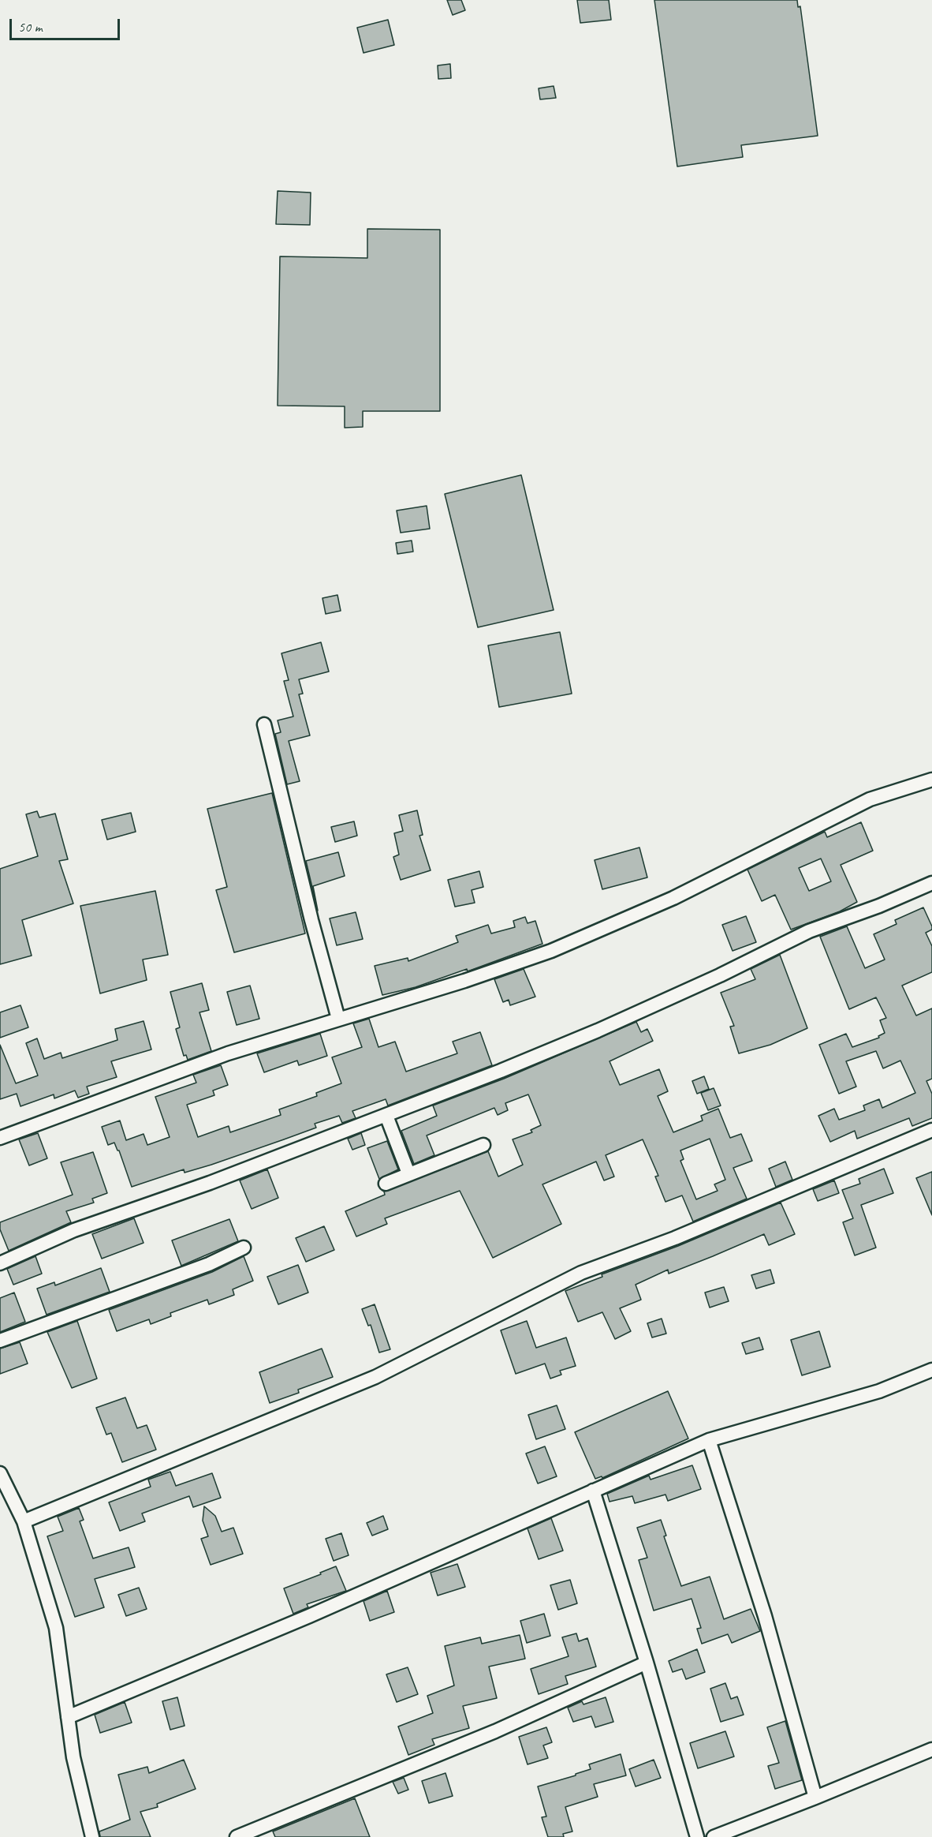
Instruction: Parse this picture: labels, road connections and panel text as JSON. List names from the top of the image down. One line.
{"scale_bar":"50 m"}
